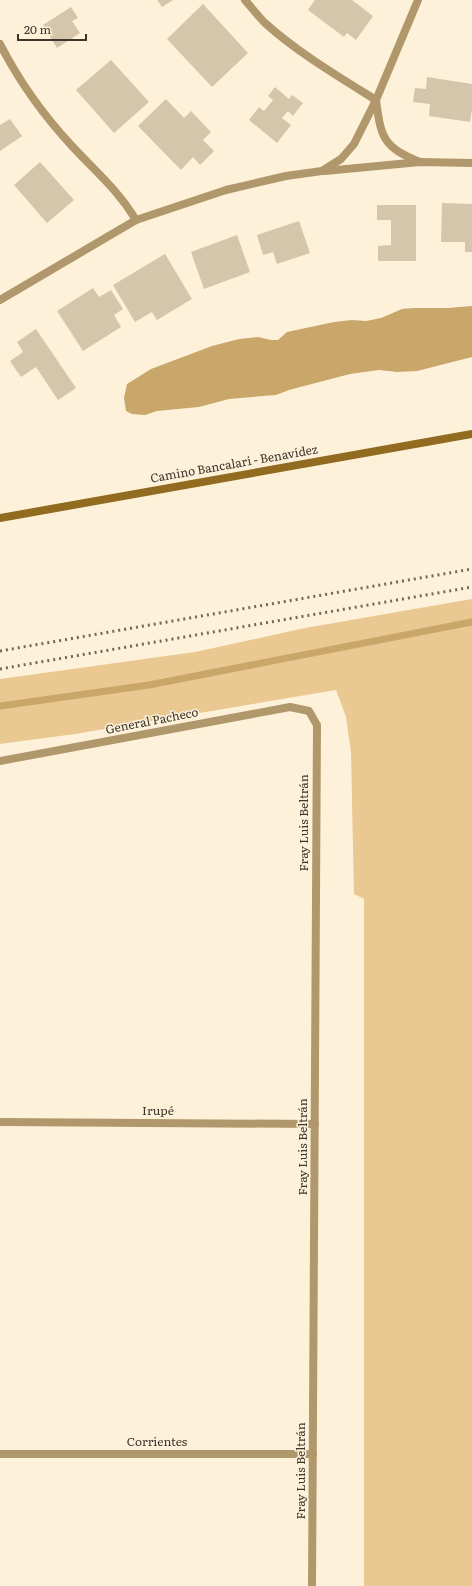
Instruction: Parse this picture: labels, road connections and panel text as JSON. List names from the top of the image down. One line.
{"streets":{"main road":["Camino Bancalari - Benavídez"],"street":["General Pacheco","Fray Luis Beltrán","Irupé","Corrientes"]},"crossings":[["General Pacheco","Fray Luis Beltrán"],["Fray Luis Beltrán","Irupé"],["Fray Luis Beltrán","Corrientes"]],"scale_bar":"20 m"}
